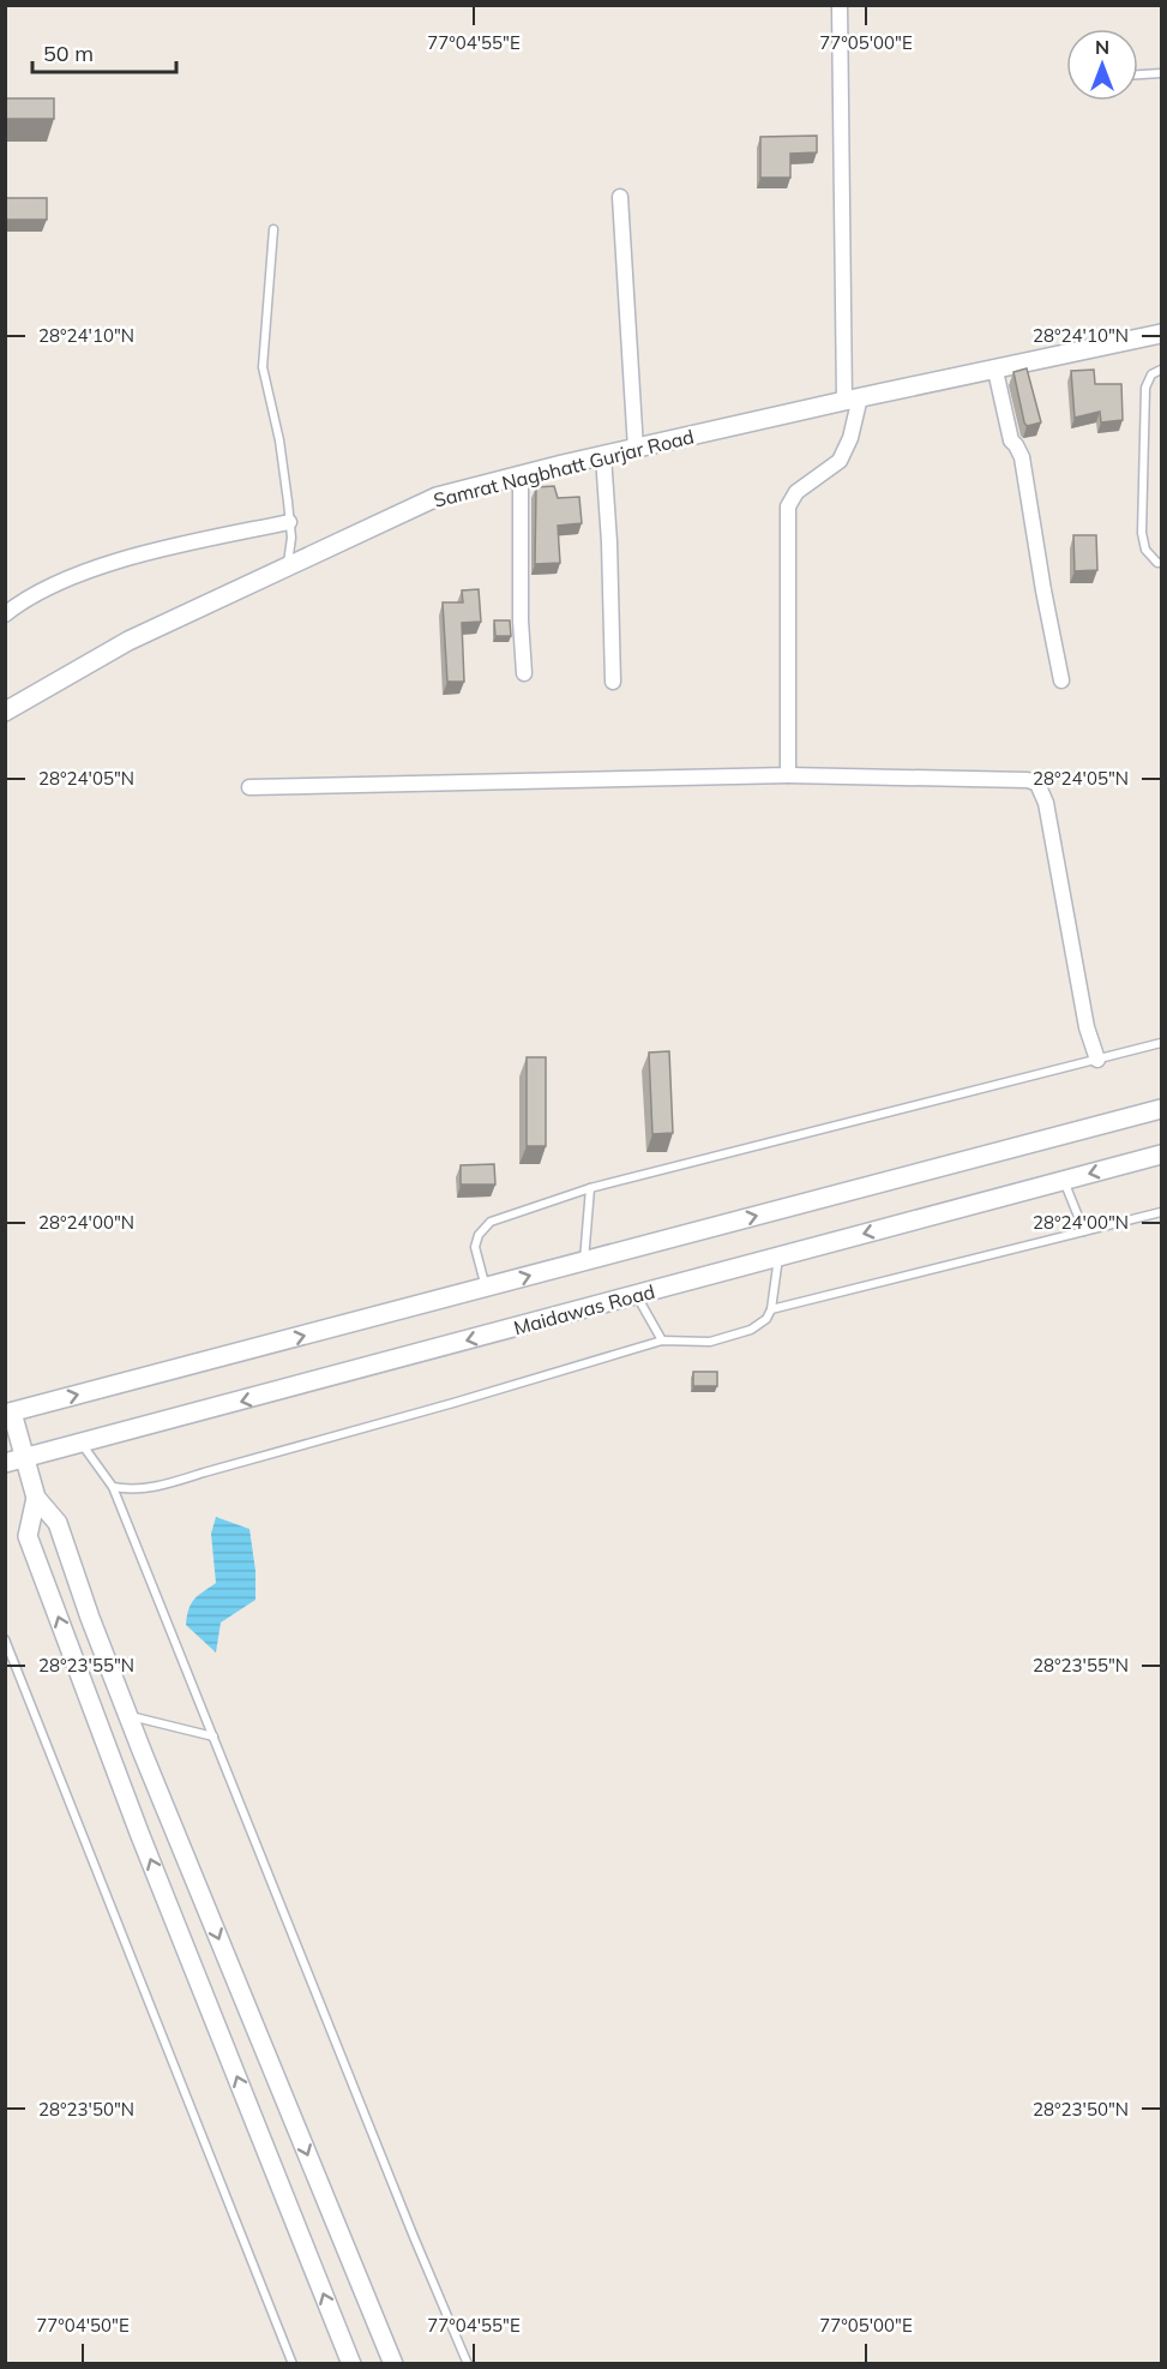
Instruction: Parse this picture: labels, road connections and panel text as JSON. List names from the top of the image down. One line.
{"streets":{"street":["Samrat Nagbhatt Gurjar Road","Maidawas Road"]},"scale_bar":"50 m","north":"top","coordinates":["77°04'55\"E","77°05'00\"E","28°24'10\"N","28°24'05\"N","28°24'00\"N","28°23'55\"N","28°23'50\"N","77°04'50\"E"]}
